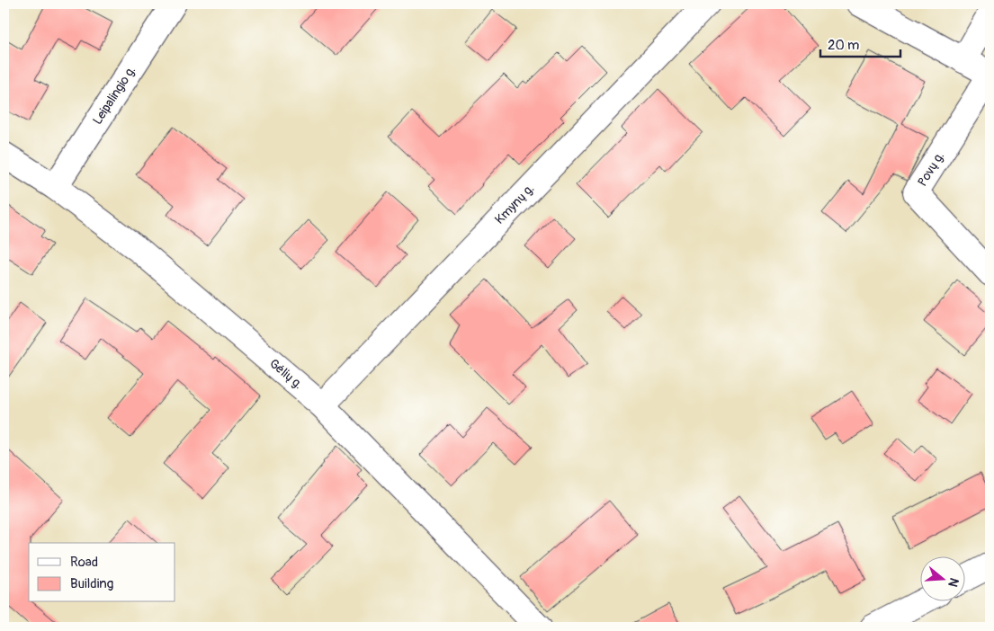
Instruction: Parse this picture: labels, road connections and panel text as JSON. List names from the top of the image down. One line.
{"streets":{"street":["Leipalingio g.","Povų g.","Kmynų g.","Gėlių g."]},"crossings":[["Leipalingio g.","Gėlių g."],["Kmynų g.","Gėlių g."]],"legend":["Road","Building"],"scale_bar":"20 m","north":"right"}
